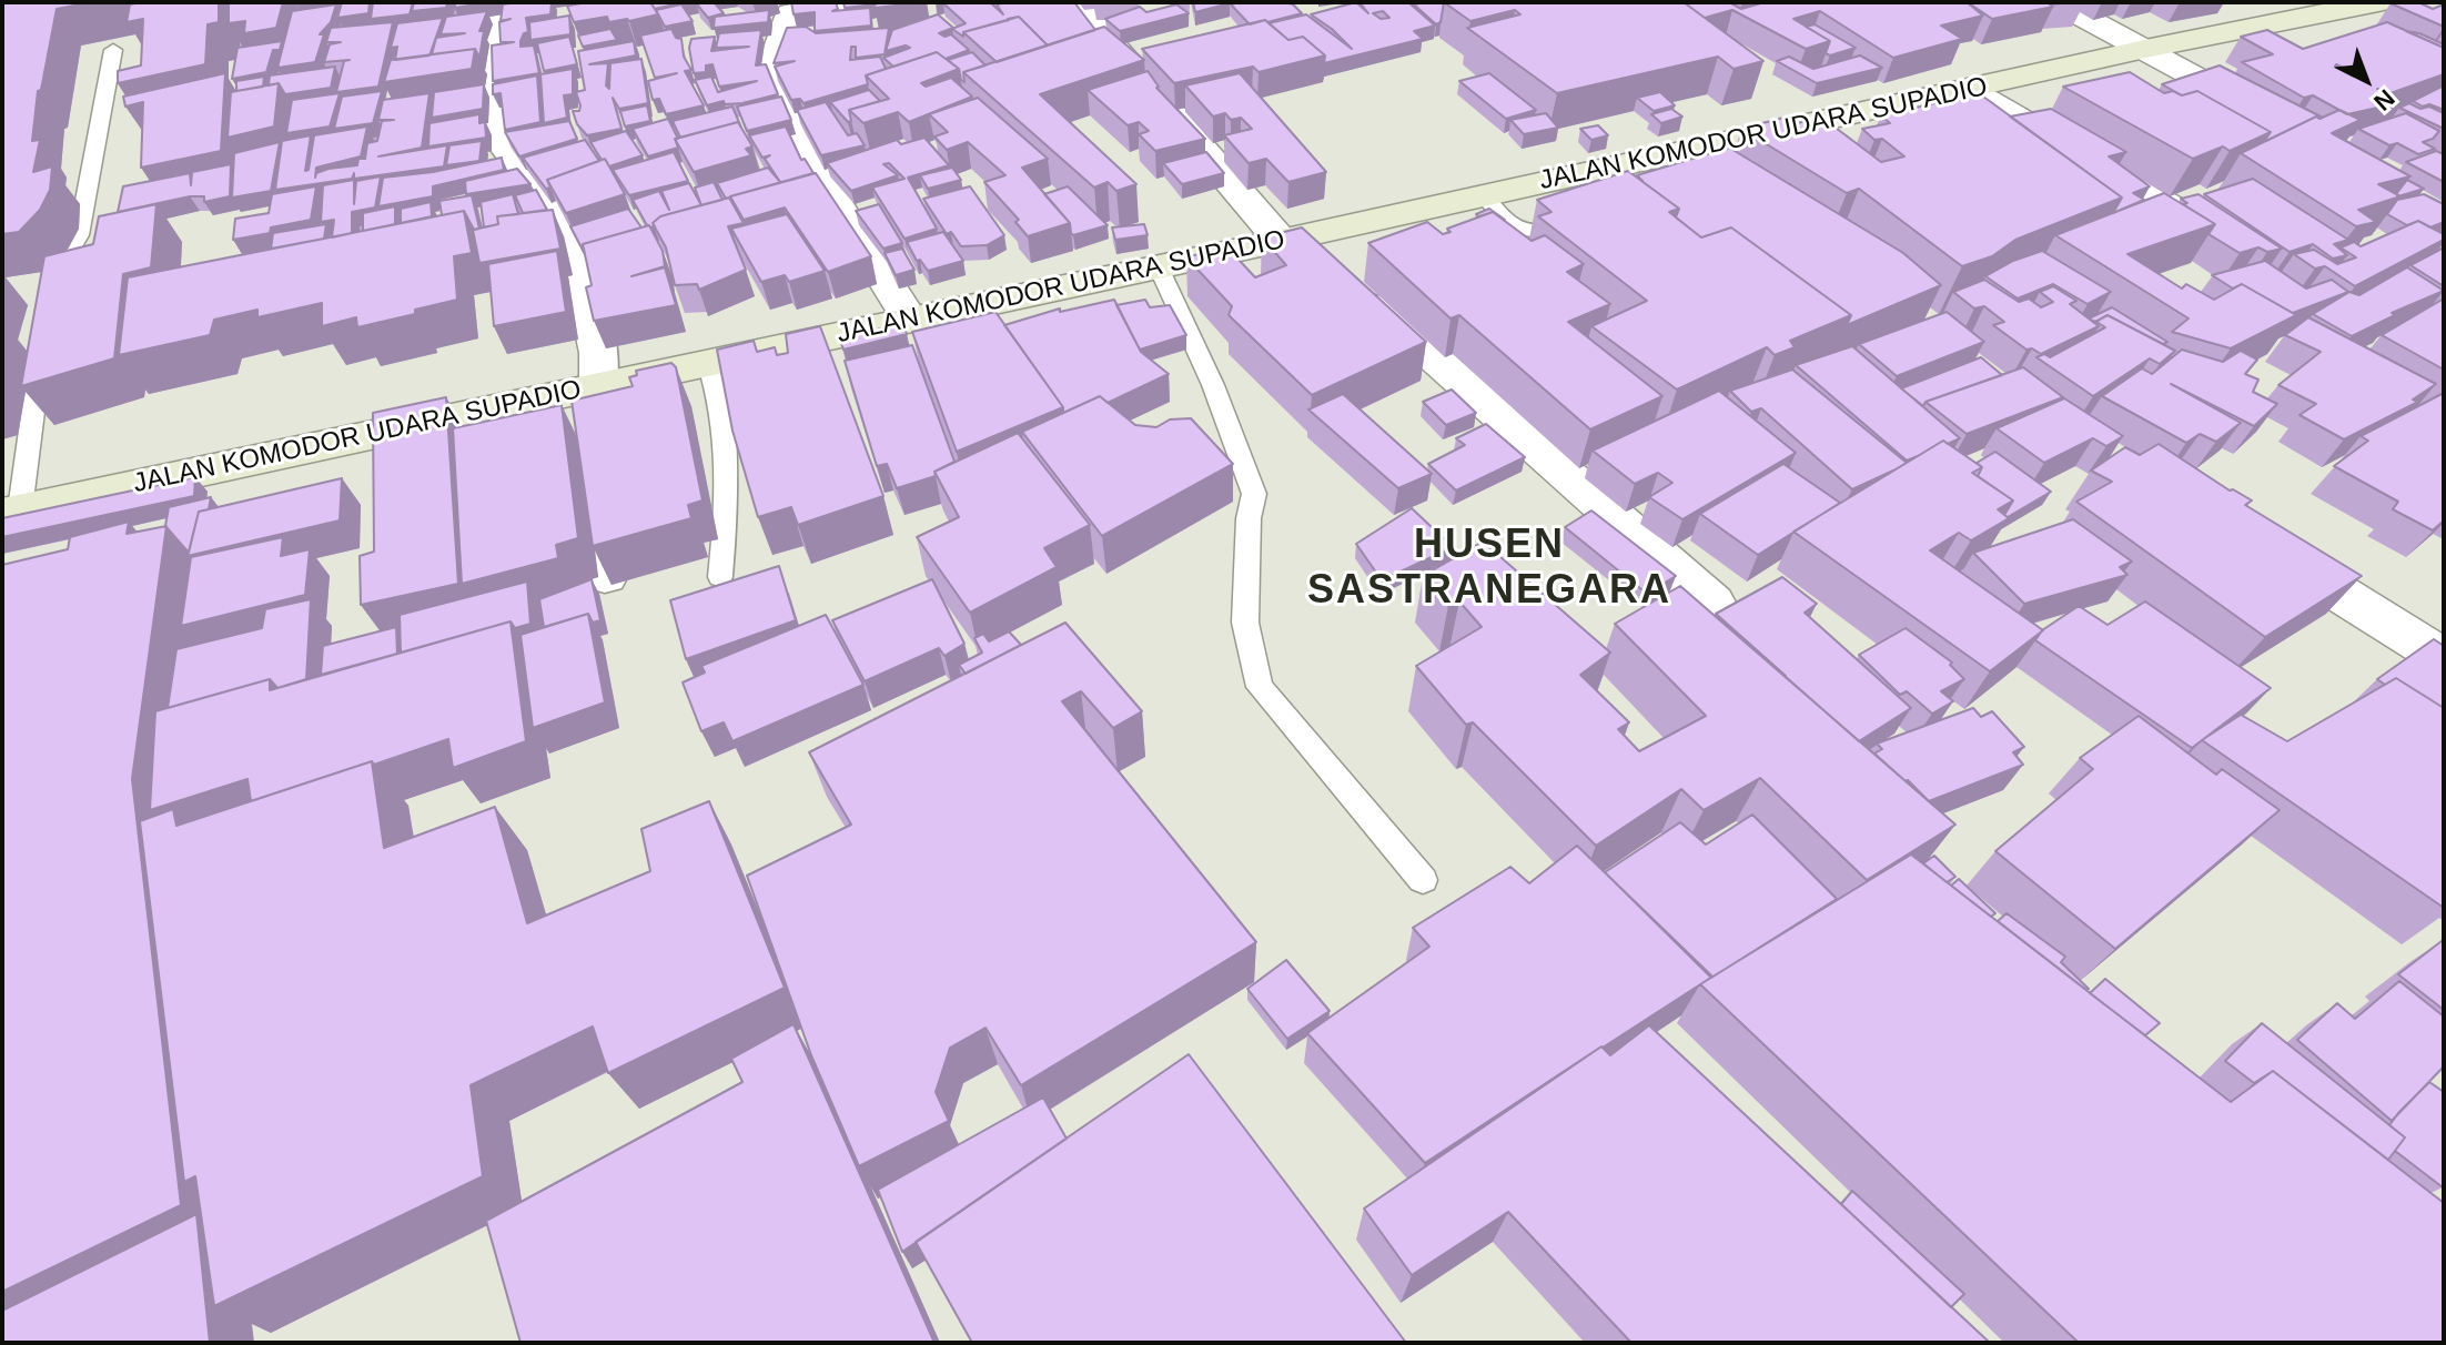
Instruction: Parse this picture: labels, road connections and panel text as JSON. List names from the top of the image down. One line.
{"streets":{"street":["JALAN KOMODOR UDARA SUPADIO"]},"districts":["HUSEN SASTRANEGARA"],"north":"bottom right"}
